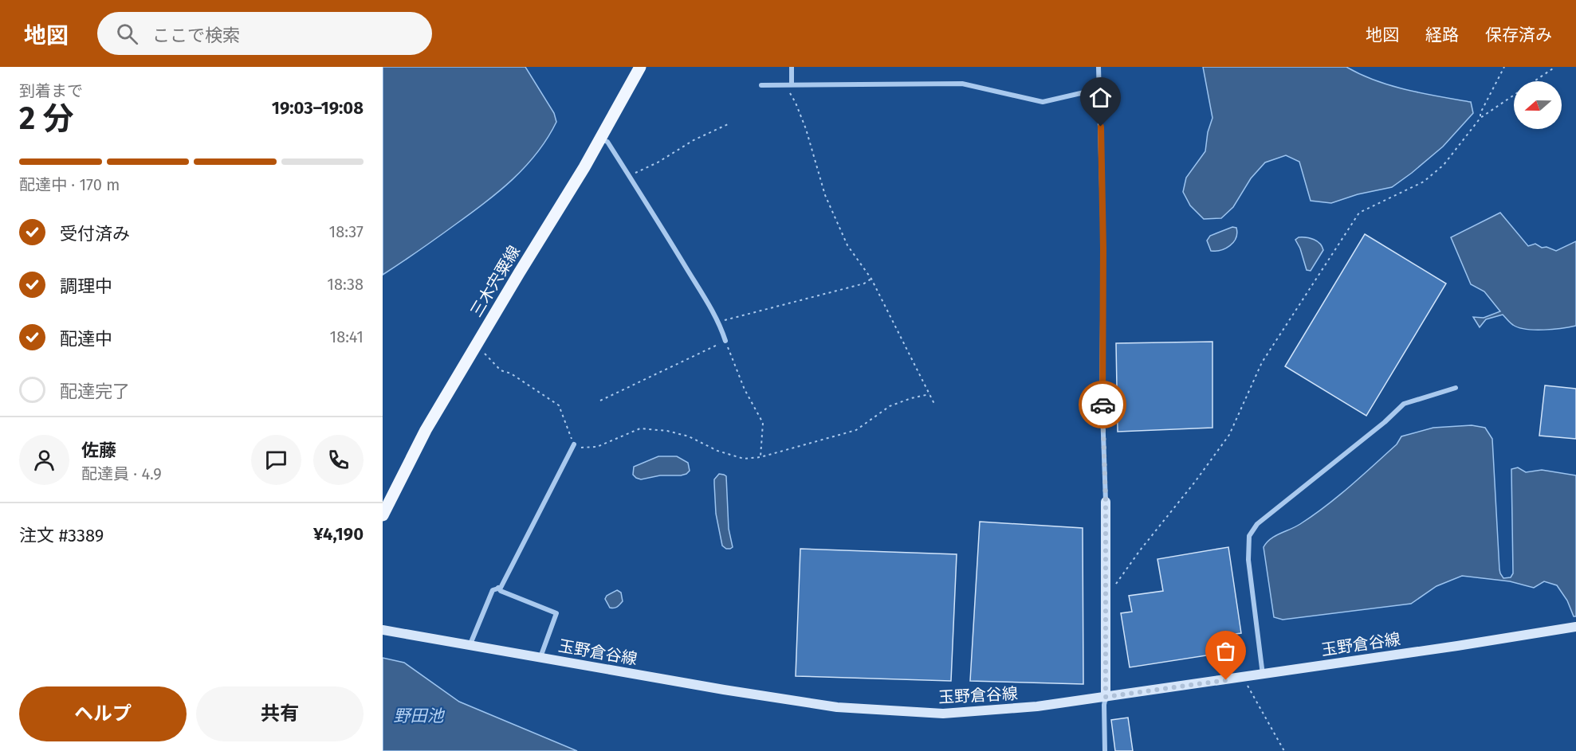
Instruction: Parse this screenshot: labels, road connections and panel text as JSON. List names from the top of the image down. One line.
{"streets":{"main road":["三木宍粟線","玉野倉谷線"]},"water":["野田池"],"north":"left","page":{"header":"地図","search":"ここで検索","nav":["地図","経路","保存済み"],"heading":["2 分","到着まで","19:03–19:08"],"panel":["佐藤","配達員 · 4.9","注文 #3389","¥4,190"],"bar":"配達中 · 170 m","list":[["受付済み","18:37"],["調理中","18:38"],["配達中","18:41"],"配達完了"],"buttons":["ヘルプ","共有"]}}
